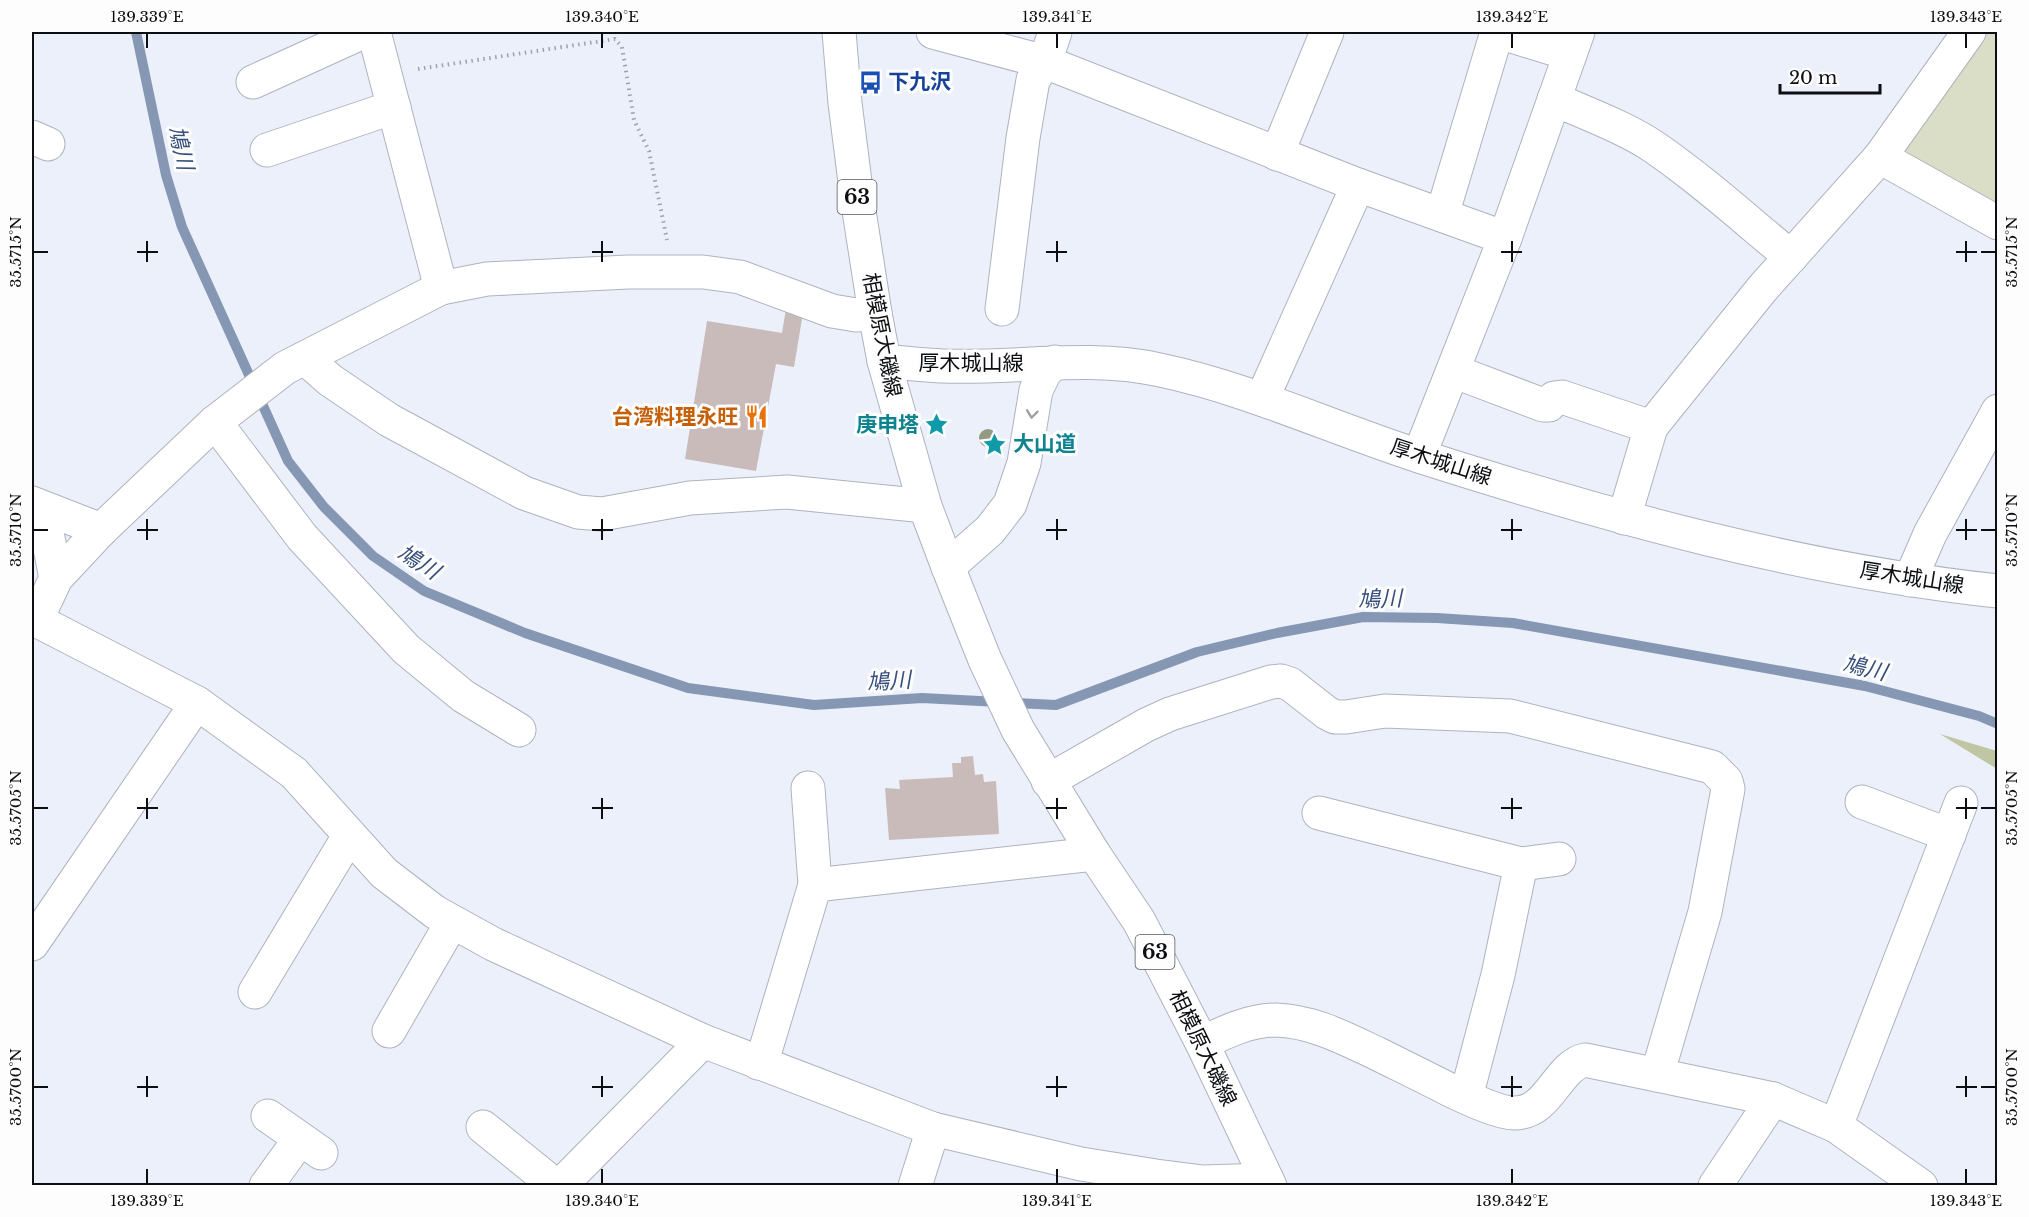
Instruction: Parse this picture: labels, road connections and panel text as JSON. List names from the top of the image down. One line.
{"streets":{"street":["63","相模原大磯線","厚木城山線"]},"crossings":[["相模原大磯線","厚木城山線"]],"water":["鳩川"],"places":{"bus stop":["下九沢"],"restaurant":["台湾料理永旺"],"place":["庚申塔","大山道"]},"scale_bar":"20 m","coordinates":["139.339°E","139.340°E","139.341°E","139.342°E","139.343°E","35.5715°N","35.5710°N","35.5705°N","35.5700°N"]}
